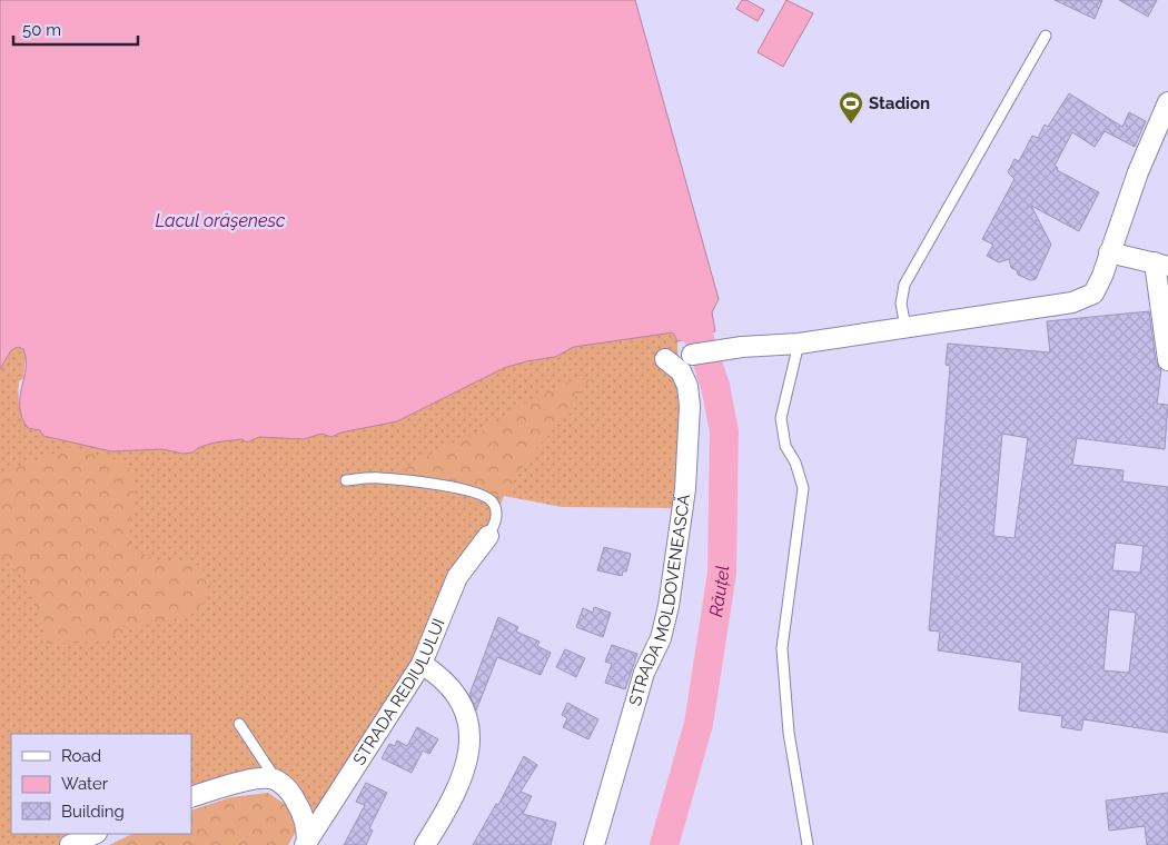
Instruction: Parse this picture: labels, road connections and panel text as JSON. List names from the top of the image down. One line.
{"streets":{"street":["STRADA MOLDOVENEASCĂ","STRADA REDIULULUI"]},"water":["Lacul orăşenesc","Răuțel"],"places":{"sports":["Stadion"]},"legend":["Road","Water","Building"],"scale_bar":"50 m"}
